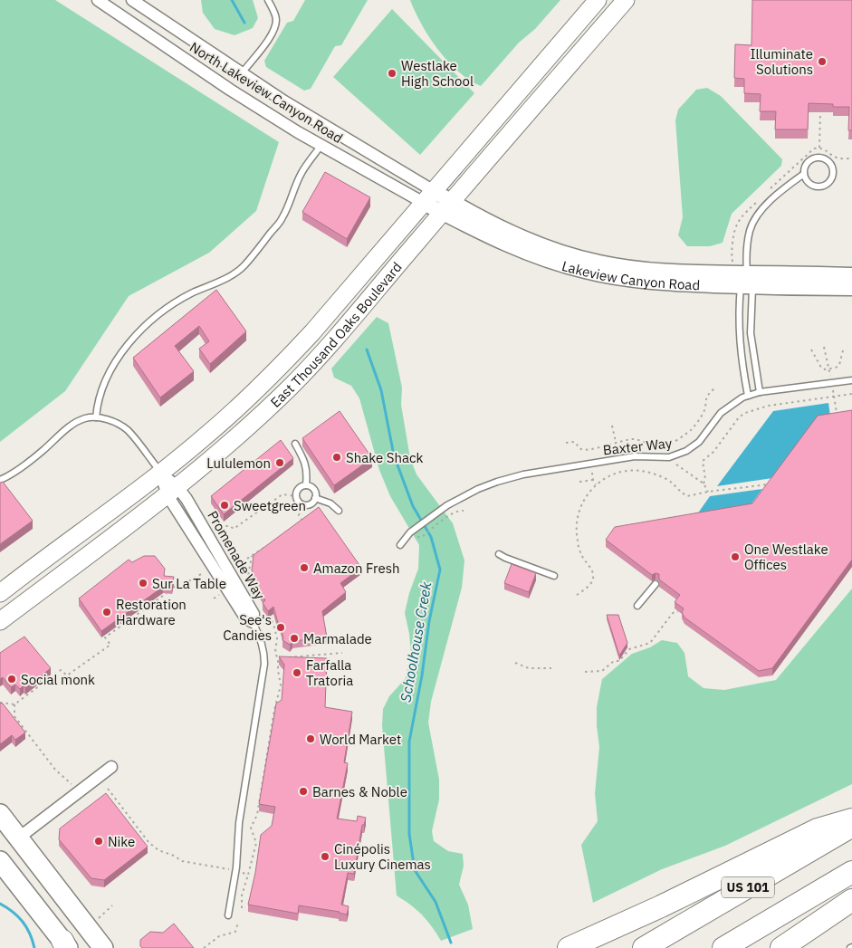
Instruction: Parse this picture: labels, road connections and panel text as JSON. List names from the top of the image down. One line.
{"streets":{"highway":["US 101"],"main road":["East Thousand Oaks Boulevard"],"street":["North Lakeview Canyon Road","Lakeview Canyon Road","Promenade Way"],"lane":["Baxter Way"]},"crossings":[["North Lakeview Canyon Road","Lakeview Canyon Road"],["North Lakeview Canyon Road","East Thousand Oaks Boulevard"],["Lakeview Canyon Road","East Thousand Oaks Boulevard"],["East Thousand Oaks Boulevard","Promenade Way"]],"water":["Schoolhouse Creek"],"places":["Illuminate Solutions","Westlake High School","Shake Shack","Lululemon","Sweetgreen","One Westlake Offices","Amazon Fresh","Sur La Table","Restoration Hardware","See's Candies","Marmalade","Farfalla Tratoria","Social monk","World Market","Barnes & Noble","Nike","Cinépolis Luxury Cinemas"]}
